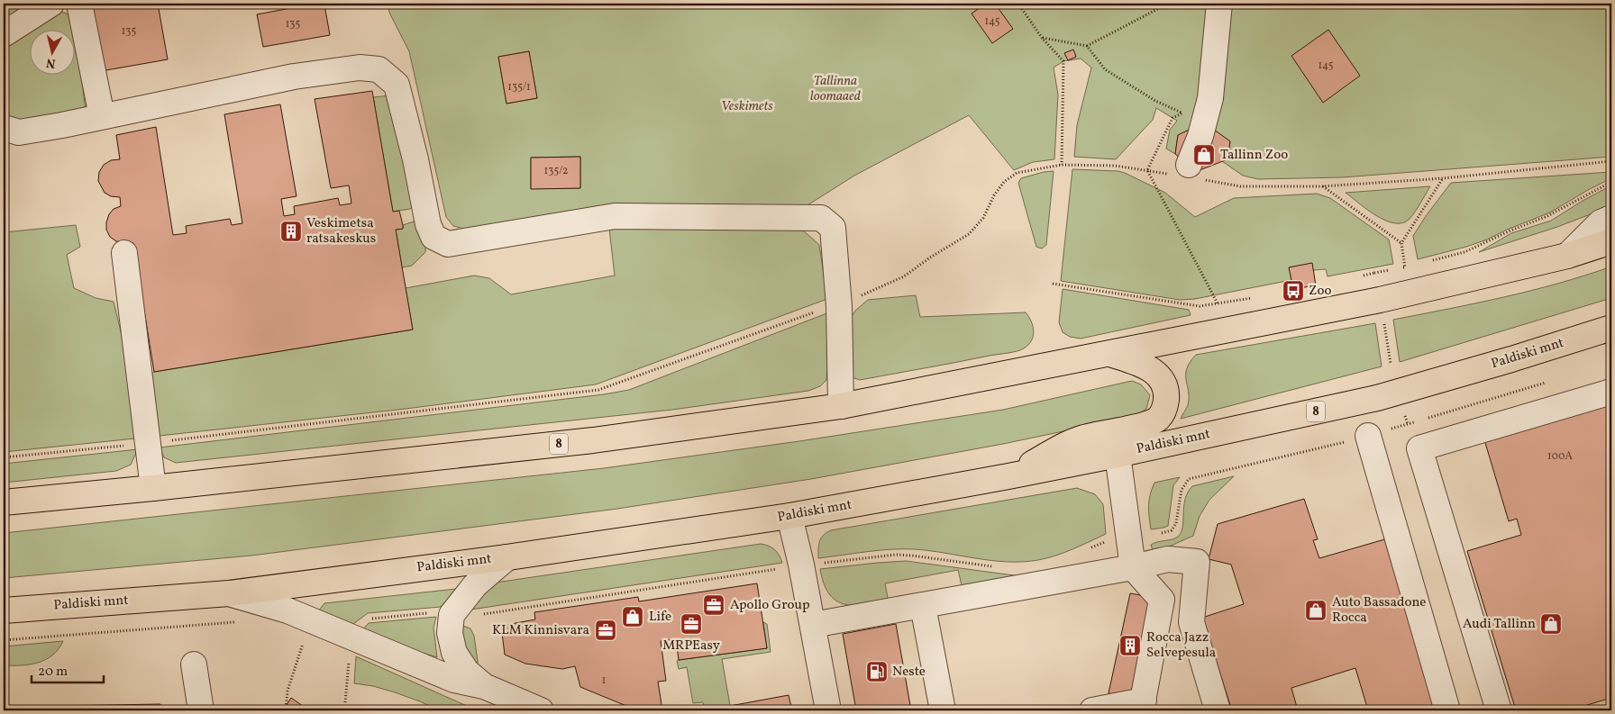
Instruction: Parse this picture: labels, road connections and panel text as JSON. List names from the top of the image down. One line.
{"streets":{"main road":["Paldiski mnt","8"]},"parks":["Tallinna loomaaed","Veskimets"],"places":{"shop":["Tallinn Zoo","Auto Bassadone Rocca","Life","Audi Tallinn"],"building":["Veskimetsa ratsakeskus","Rocca Jazz Selvepesula"],"bus stop":["Zoo"],"office":["Apollo Group","MRPEasy","KLM Kinnisvara"],"fuel station":["Neste"]},"house_numbers":["145","135","135","145","135/1","135/2","100A","1"],"scale_bar":"20 m","north":"bottom"}
